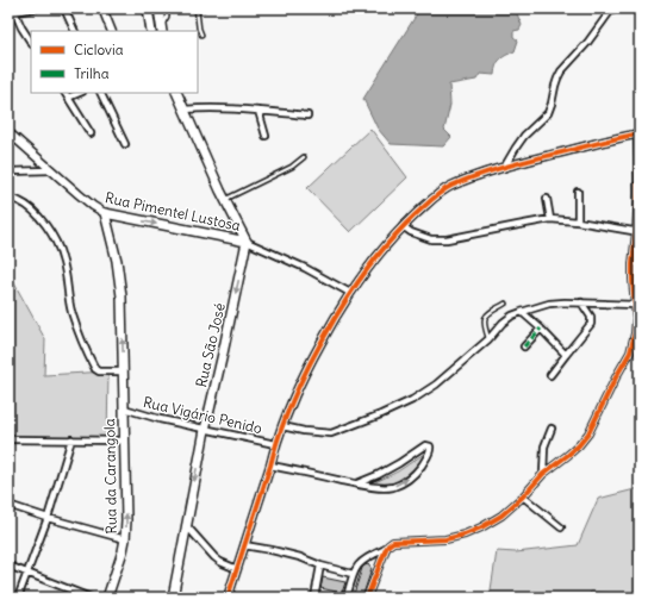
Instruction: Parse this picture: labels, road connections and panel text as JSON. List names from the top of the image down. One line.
{"streets":{"main road":["Rua Pimentel Lustosa","Rua São José","Rua da Carangola"],"street":["Rua Vigário Penido"]},"crossings":[["Rua Pimentel Lustosa","Rua São José"],["Rua Pimentel Lustosa","Rua da Carangola"],["Rua São José","Rua Vigário Penido"],["Rua Vigário Penido","Rua da Carangola"]],"one_way":["Rua Pimentel Lustosa","Rua São José","Rua da Carangola"],"legend":["Ciclovia","Trilha"]}
